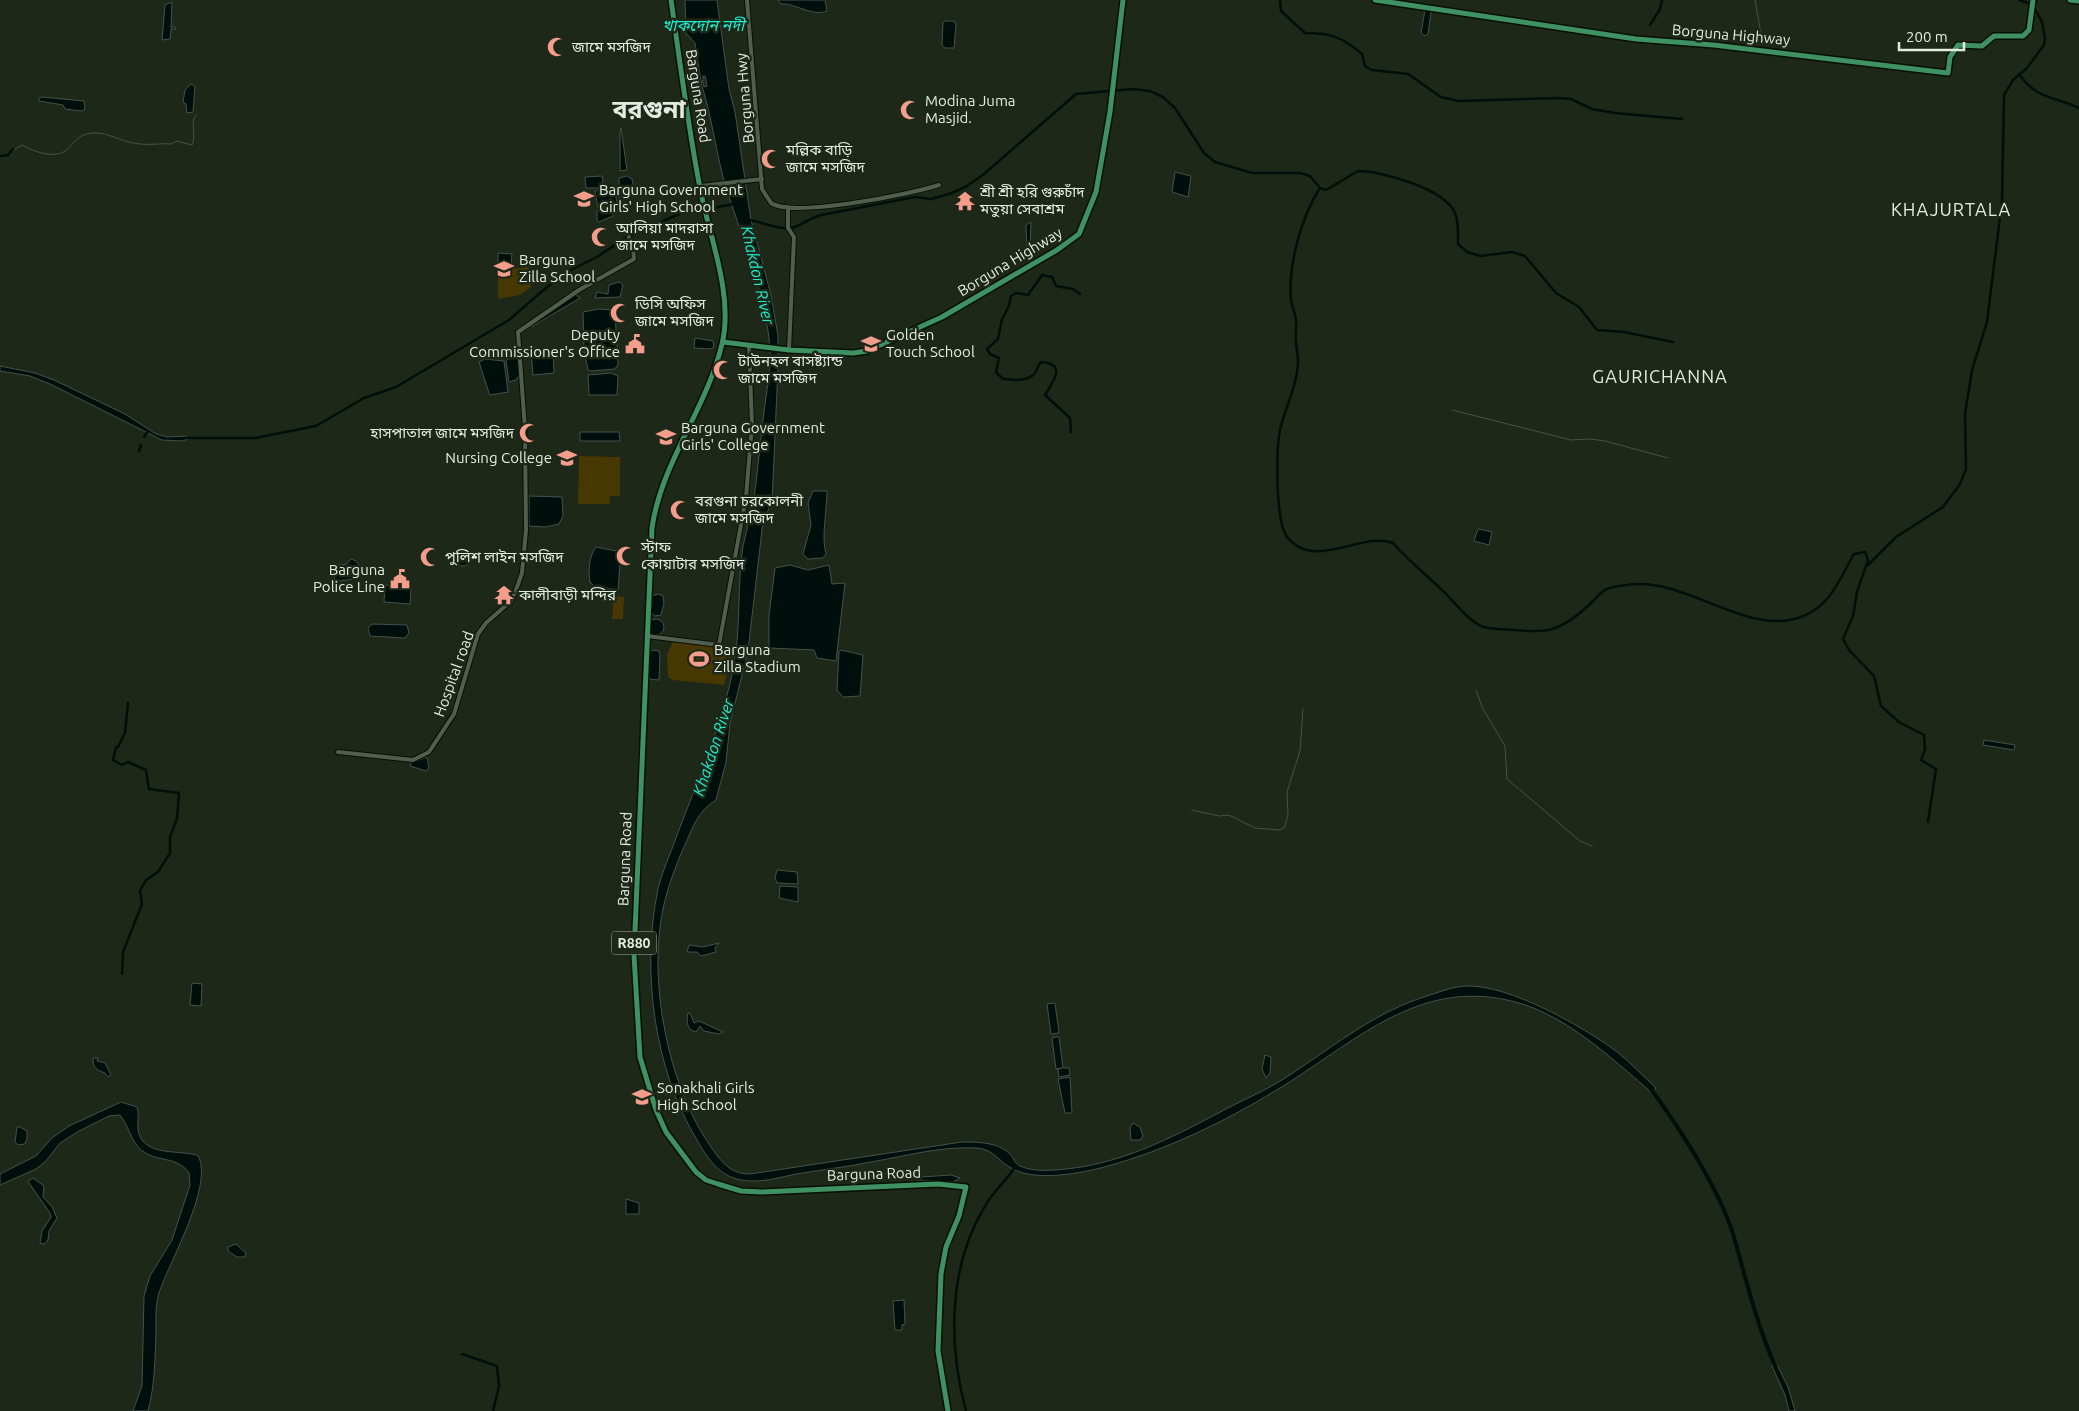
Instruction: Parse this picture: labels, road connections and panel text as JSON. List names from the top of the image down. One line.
{"streets":{"main road":["Borguna Highway","Barguna Road","R880"],"street":["Borguna Hwy","Hospital road"]},"crossings":[["Borguna Highway","Barguna Road"]],"districts":["বরগুনা","KHAJURTALA","GAURICHANNA"],"water":["খাকদোন নদী","Khakdon River"],"places":{"mosque":["জামে মসজিদ","Modina Juma Masjid.","মল্লিক বাড়ি জামে মসজিদ","আলিয়া মাদরাসা জামে মসজিদ","ডিসি অফিস জামে মসজিদ","টাউনহল বাসষ্ট্যান্ড জামে মসজিদ","হাসপাতাল জামে মসজিদ","বরগুনা চরকোলনী জামে মসজিদ","স্টাফ কোয়াটার মসজিদ","পুলিশ লাইন মসজিদ"],"school or university":["Barguna Government Girls' High School","Barguna Zilla School","Golden Touch School","Barguna Government Girls' College","Nursing College","Sonakhali Girls High School"],"temple":["শ্রী শ্রী হরি গুরুচাঁদ মতুয়া সেবাশ্রম","কালীবাড়ী মন্দির"],"public building":["Deputy Commissioner's Office","Barguna Police Line"],"sports":["Barguna Zilla Stadium"]},"scale_bar":"200 m"}
